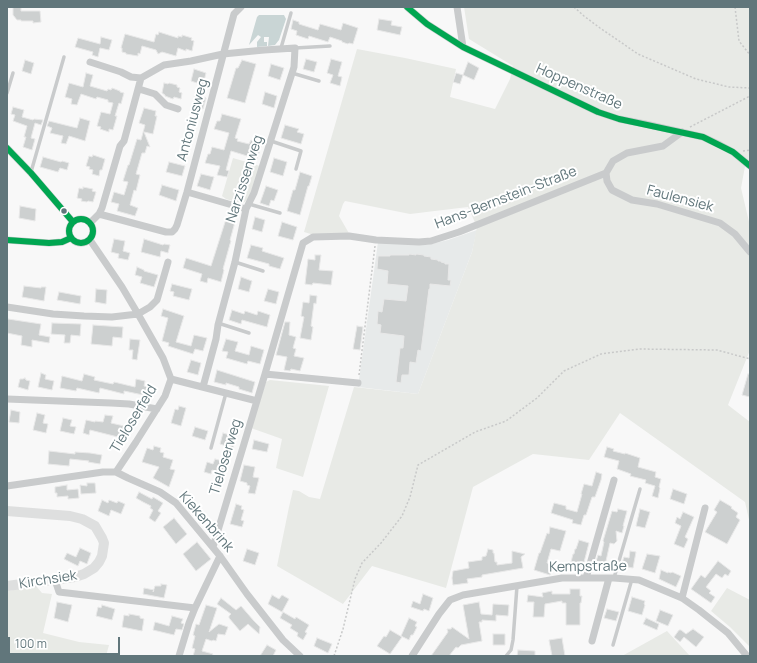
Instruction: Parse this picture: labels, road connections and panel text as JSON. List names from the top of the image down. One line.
{"streets":{"main road":["Kirchsiek"],"street":["Hoppenstraße","Antoniusweg","Narzissenweg","Hans-Bernstein-Straße","Faulensiek","Tieloserfeld","Tieloserweg","Kiekenbrink","Kempstraße"]},"crossings":[["Hoppenstraße","Hans-Bernstein-Straße"],["Hans-Bernstein-Straße","Faulensiek"],["Hans-Bernstein-Straße","Tieloserweg"],["Tieloserfeld","Kiekenbrink"],["Tieloserweg","Kiekenbrink"]],"scale_bar":"100 m"}
